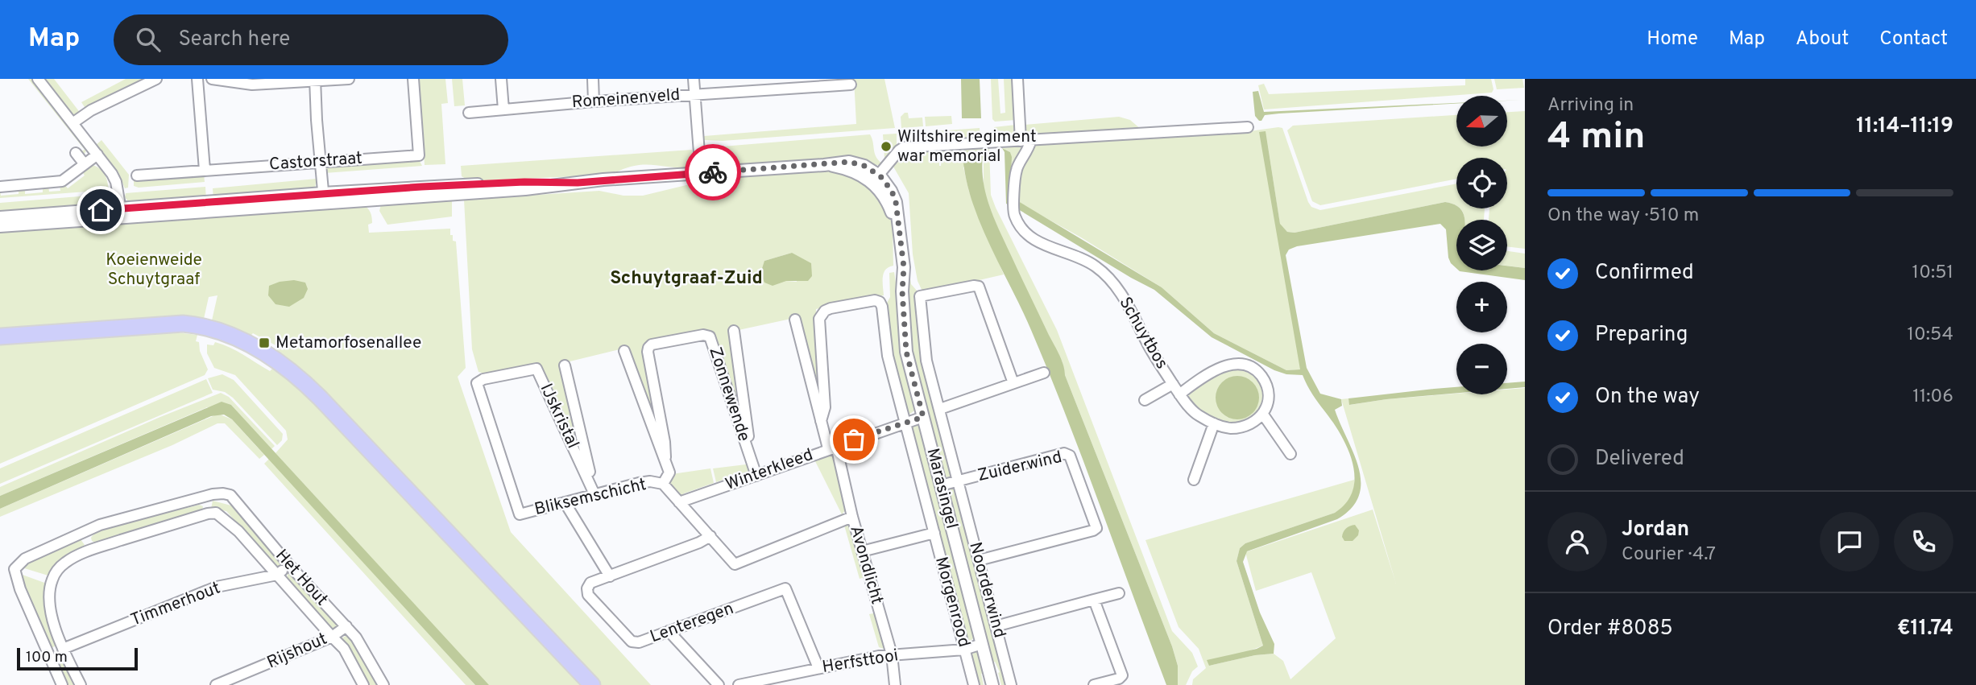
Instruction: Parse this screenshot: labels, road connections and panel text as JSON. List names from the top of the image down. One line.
{"streets":{"street":["Romeinenveld","Castorstraat","Schuytbos","Zonnewende","IJskristal","Zuiderwind","Winterkleed","Marasingel","Bliksemschicht","Avondlicht","Het Hout","Noorderwind","Morgenrood","Timmerhout","Lenteregen","Rijshout","Herfsttooi"]},"crossings":[["Zonnewende","Winterkleed"],["Zonnewende","Bliksemschicht"],["IJskristal","Bliksemschicht"],["Zuiderwind","Marasingel"],["Zuiderwind","Noorderwind"],["Winterkleed","Marasingel"],["Winterkleed","Bliksemschicht"],["Winterkleed","Avondlicht"],["Winterkleed","Morgenrood"],["Marasingel","Herfsttooi"],["Bliksemschicht","Avondlicht"],["Bliksemschicht","Lenteregen"],["Avondlicht","Morgenrood"],["Avondlicht","Herfsttooi"],["Het Hout","Timmerhout"],["Het Hout","Rijshout"],["Morgenrood","Herfsttooi"],["Lenteregen","Herfsttooi"]],"districts":["Schuytgraaf-Zuid"],"parks":["Koeienweide Schuytgraaf"],"places":{"other":["Wiltshire regiment war memorial"],"transit":["Metamorfosenallee"]},"scale_bar":"100 m","north":"left","page":{"header":"Map","search":"Search here","nav":["Home","Map","About","Contact"],"heading":["4 min","Arriving in","11:14–11:19"],"panel":["Jordan","Courier · 4.7","Order #8085","€11.74"],"map_buttons":["+","−"],"bar":"On the way · 510 m","list":[["Confirmed","10:51"],["Preparing","10:54"],["On the way","11:06"],"Delivered"],"scale":"100 m"}}
